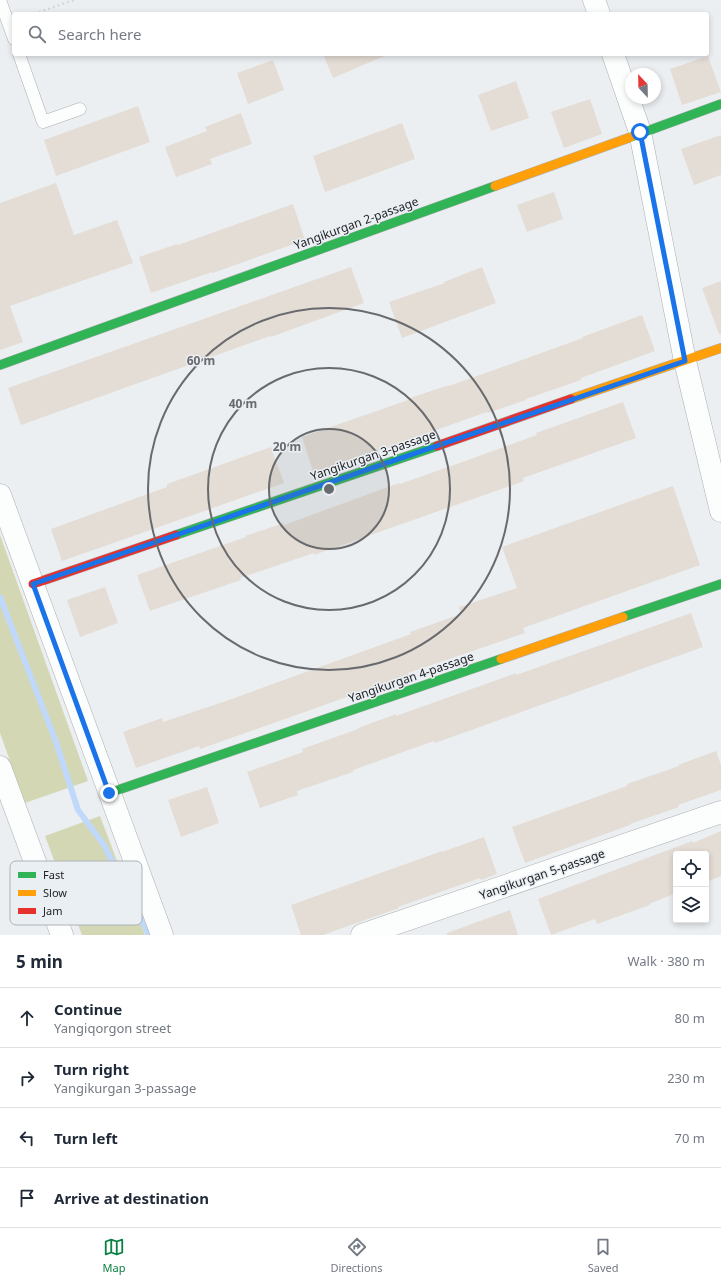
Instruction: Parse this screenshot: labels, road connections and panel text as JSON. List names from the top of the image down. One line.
{"streets":{"street":["Yangikurgan 2-passage","Yangikurgan 3-passage","Yangikurgan 4-passage","Yangikurgan 5-passage"]},"legend":["Fast","Slow","Jam"],"north":"top","page":{"search":"Search here","heading":["5 min","Walk · 380 m"],"list":[["Continue","Yangiqorgon street","80 m"],["Turn right","Yangikurgan 3-passage","230 m"],["Turn left","70 m"],"Arrive at destination"],"nav":["Map","Directions","Saved"]},"rings":["60 m","40 m","20 m"]}
